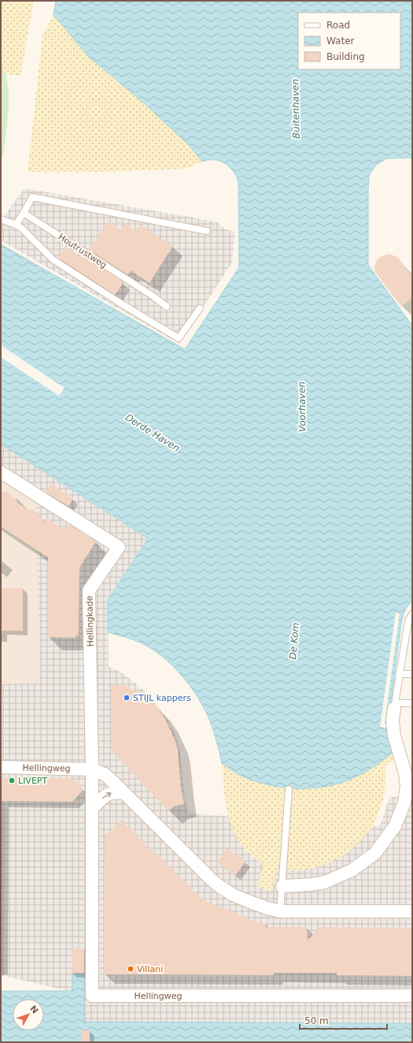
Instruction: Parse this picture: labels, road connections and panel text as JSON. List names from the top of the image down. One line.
{"streets":{"street":["Hellingkade","Hellingweg"],"lane":["Houtrustweg"]},"crossings":[["Hellingkade","Hellingweg"]],"water":["Buitenhaven","Voorhaven","Derde Haven","De Kom"],"places":["STIJL kappers","LIVEPT","Villani"],"legend":["Road","Water","Building"],"scale_bar":"50 m","north":"top right"}
